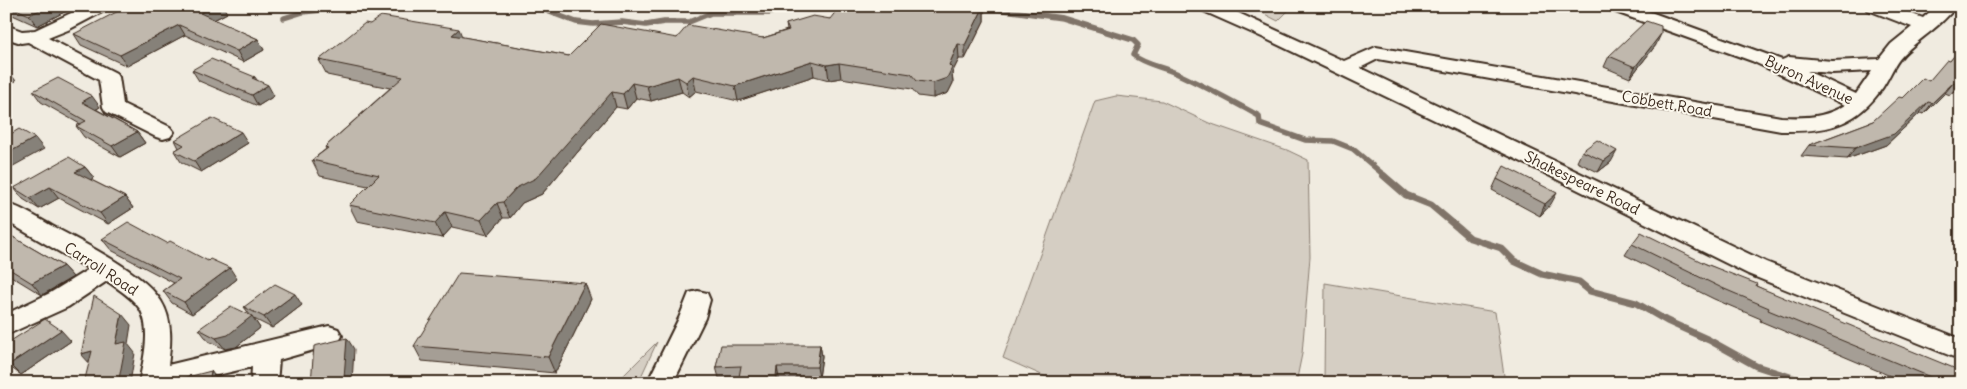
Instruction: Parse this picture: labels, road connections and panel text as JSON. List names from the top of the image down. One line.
{"streets":{"street":["Byron Avenue","Cobbett Road","Shakespeare Road","Carroll Road"]},"crossings":[["Byron Avenue","Cobbett Road"],["Cobbett Road","Shakespeare Road"]]}
